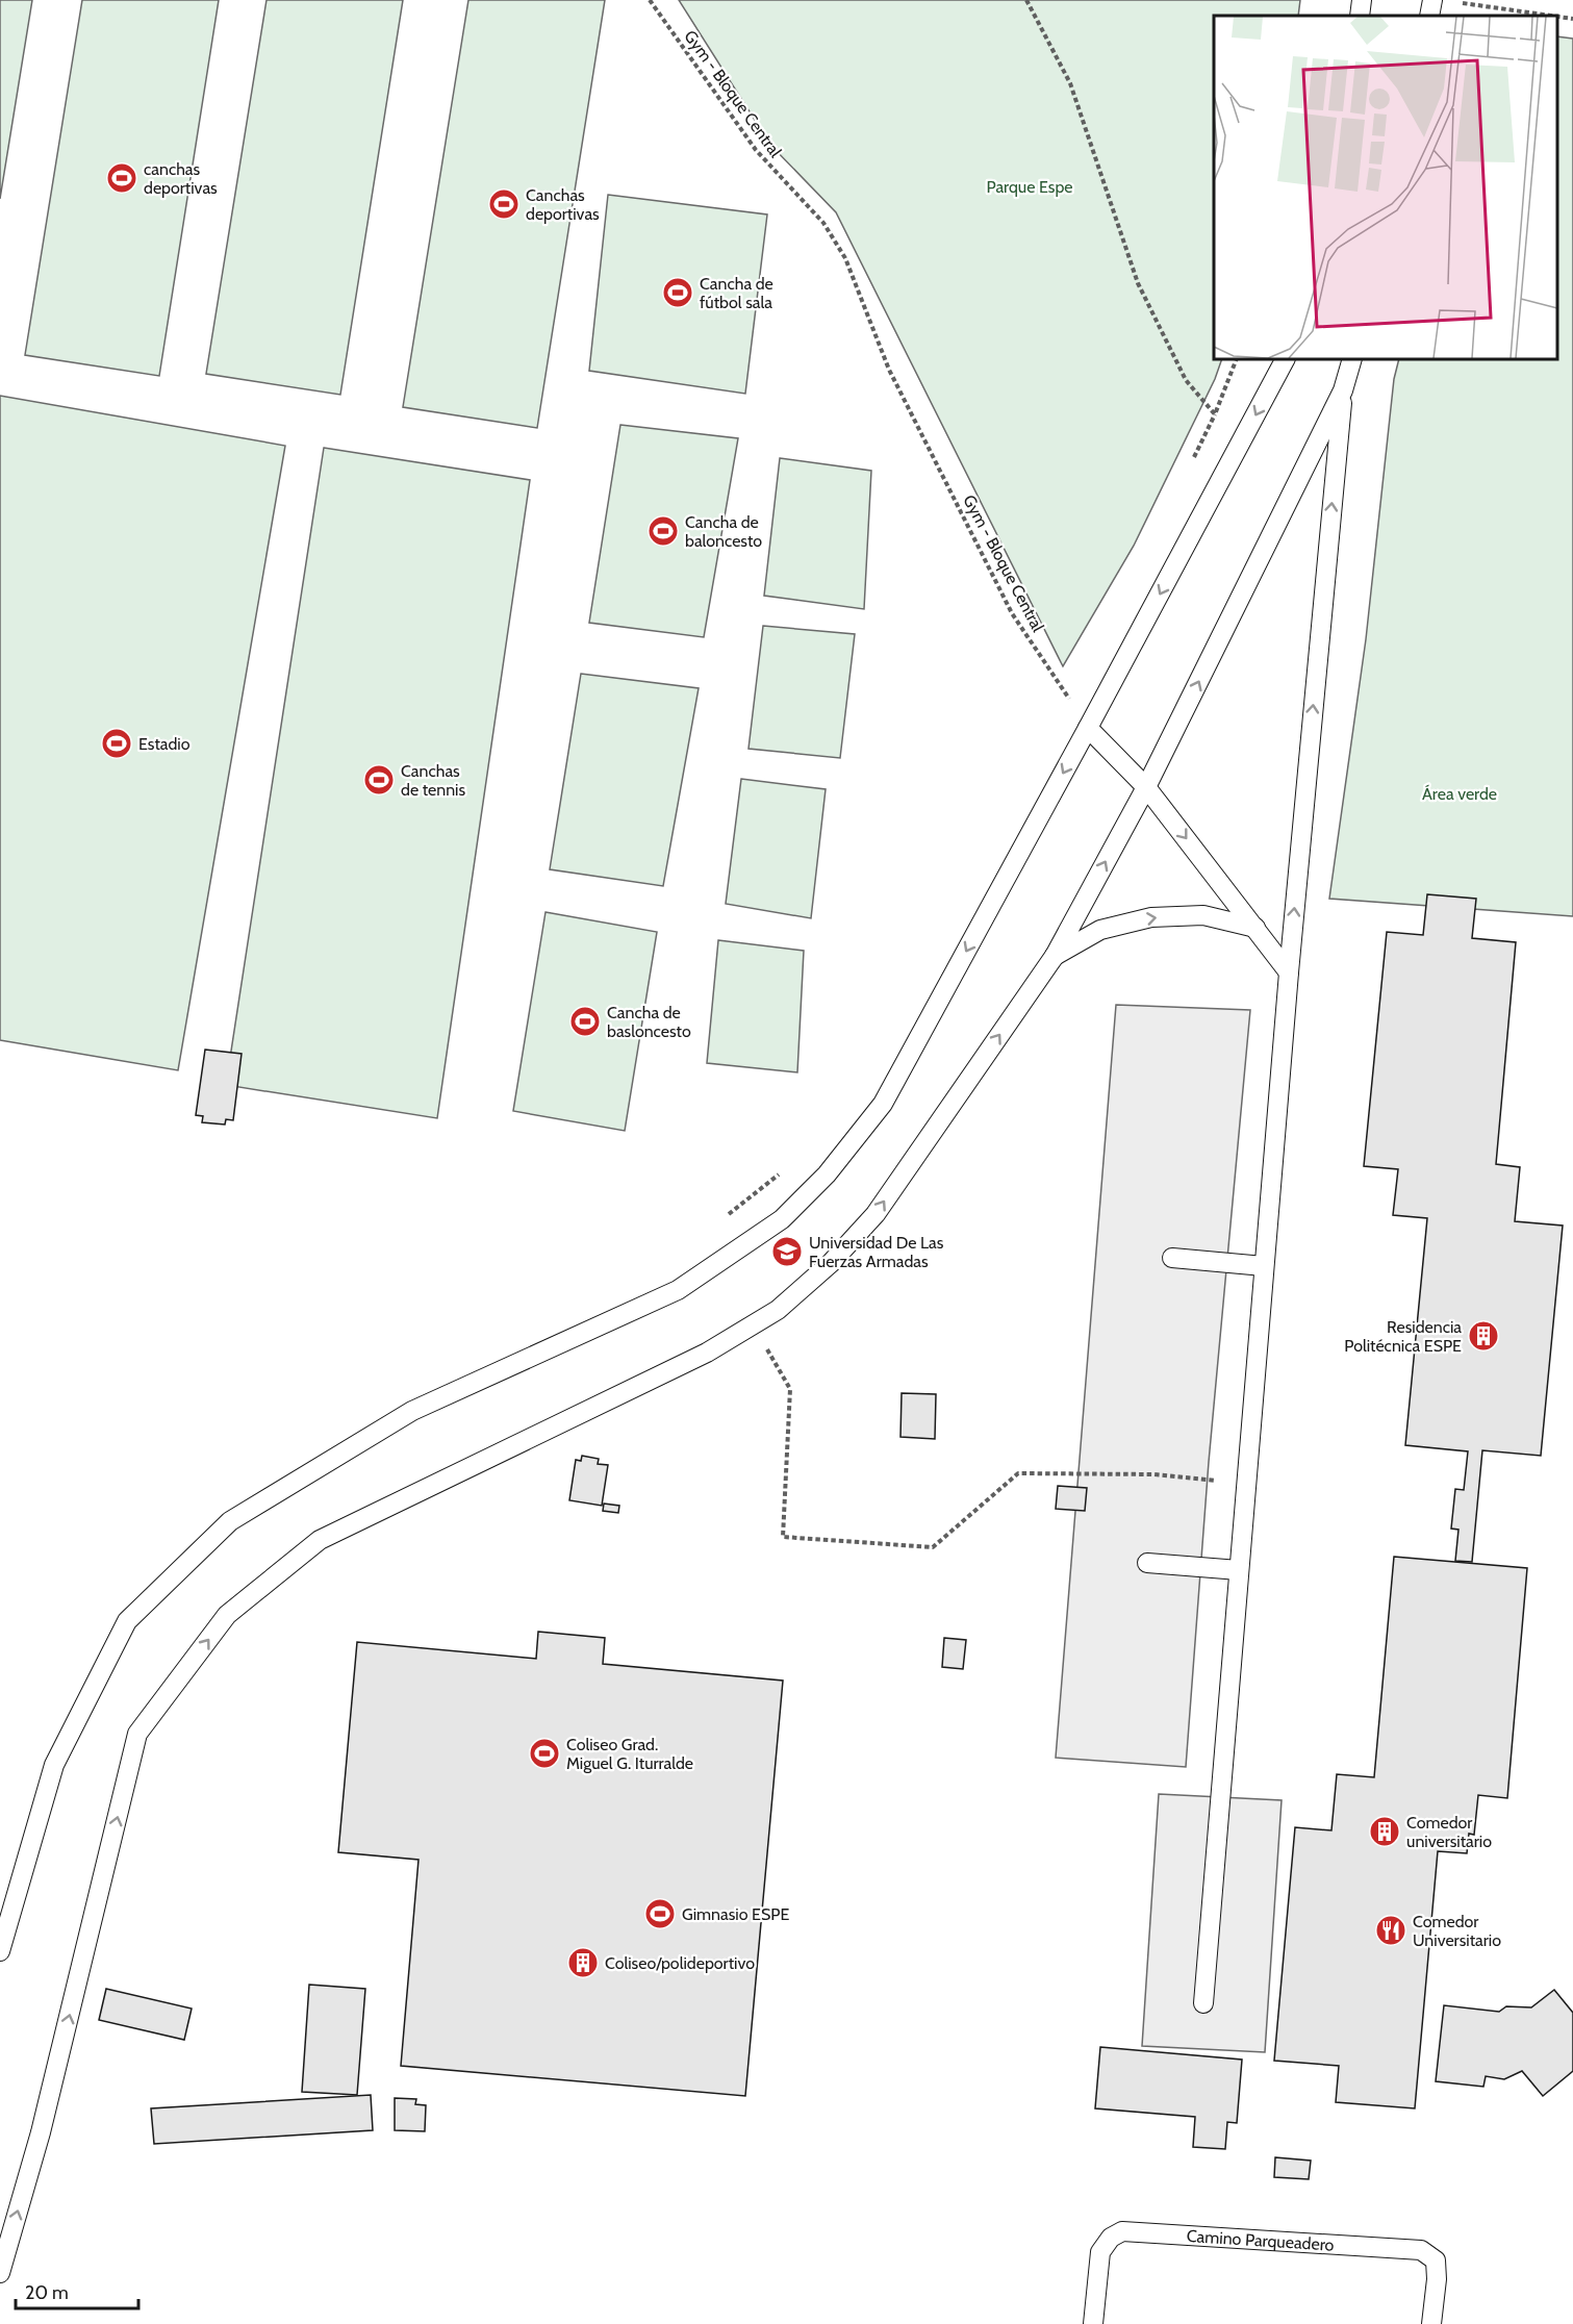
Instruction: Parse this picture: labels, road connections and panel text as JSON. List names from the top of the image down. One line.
{"streets":{"lane":["Camino Parqueadero"],"path":["Gym - Bloque Central"]},"parks":["Parque Espe","Área verde"],"places":{"sports":["canchas deportivas","Canchas deportivas","Cancha de fútbol sala","Cancha de baloncesto","Estadio","Canchas de tennis","Cancha de basloncesto","Coliseo Grad. Miguel G. Iturralde","Gimnasio ESPE"],"school or university":["Universidad De Las Fuerzas Armadas"],"building":["Residencia Politécnica ESPE","Comedor universitario","Coliseo/polideportivo"],"restaurant":["Comedor Universitario"]},"scale_bar":"20 m"}
